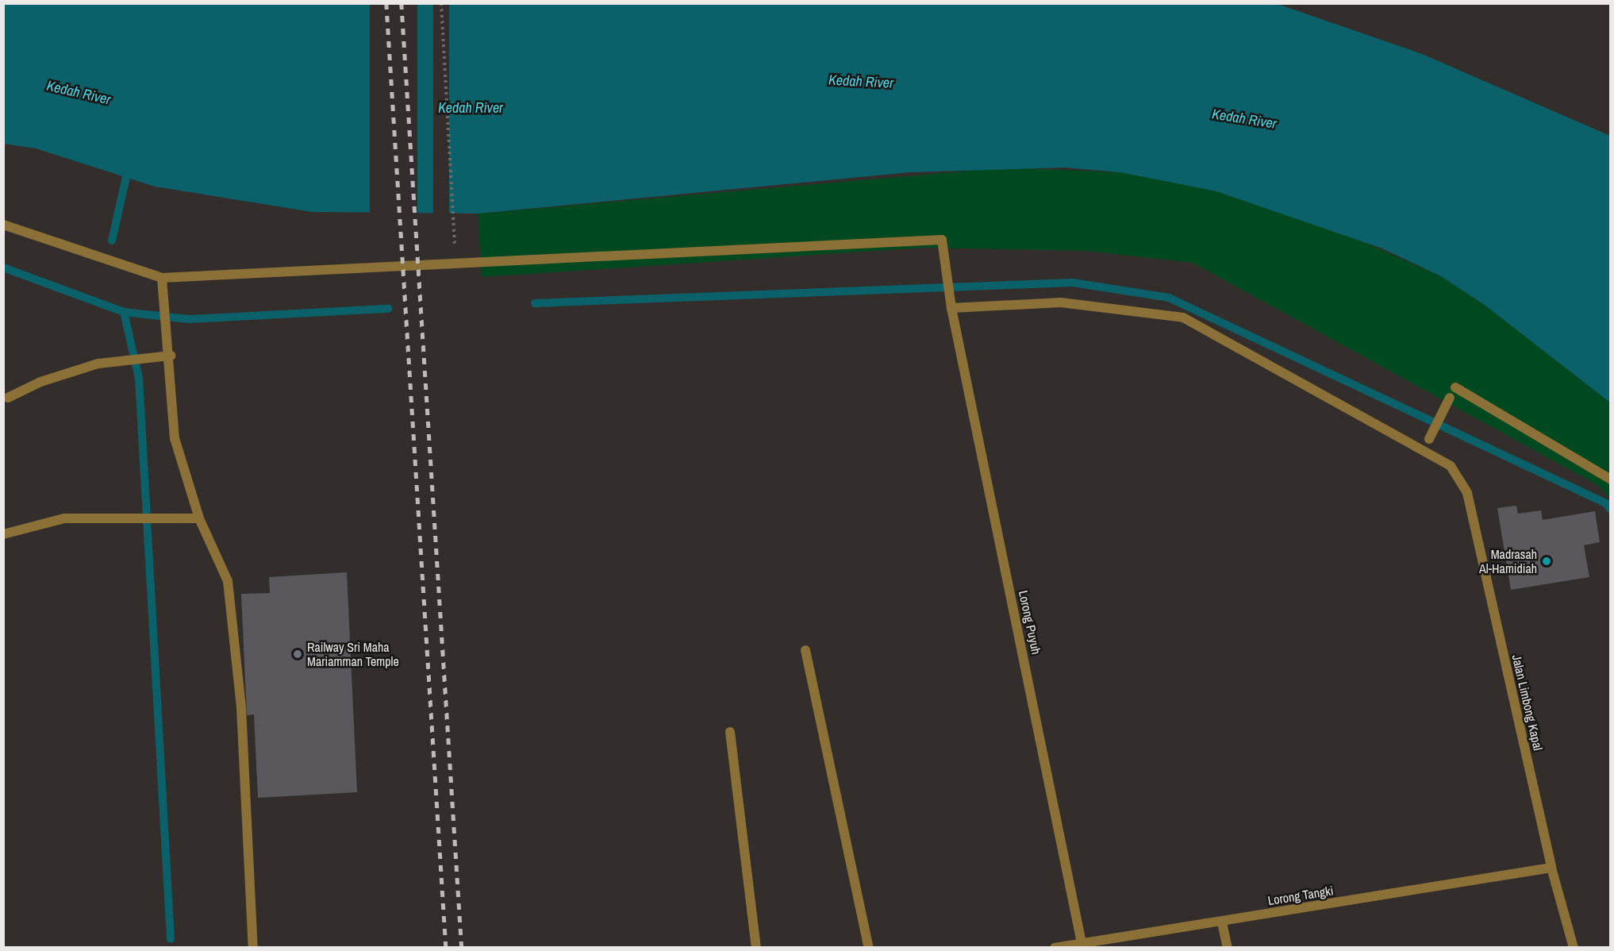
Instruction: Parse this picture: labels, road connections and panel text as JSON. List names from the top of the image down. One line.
{"streets":{"street":["Lorong Puyuh","Jalan Limbong Kapal","Lorong Tangki"]},"crossings":[["Lorong Puyuh","Jalan Limbong Kapal"],["Lorong Puyuh","Lorong Tangki"],["Jalan Limbong Kapal","Lorong Tangki"]],"water":["Kedah River"],"places":["Madrasah Al-Hamidiah","Railway Sri Maha Mariamman Temple"]}
